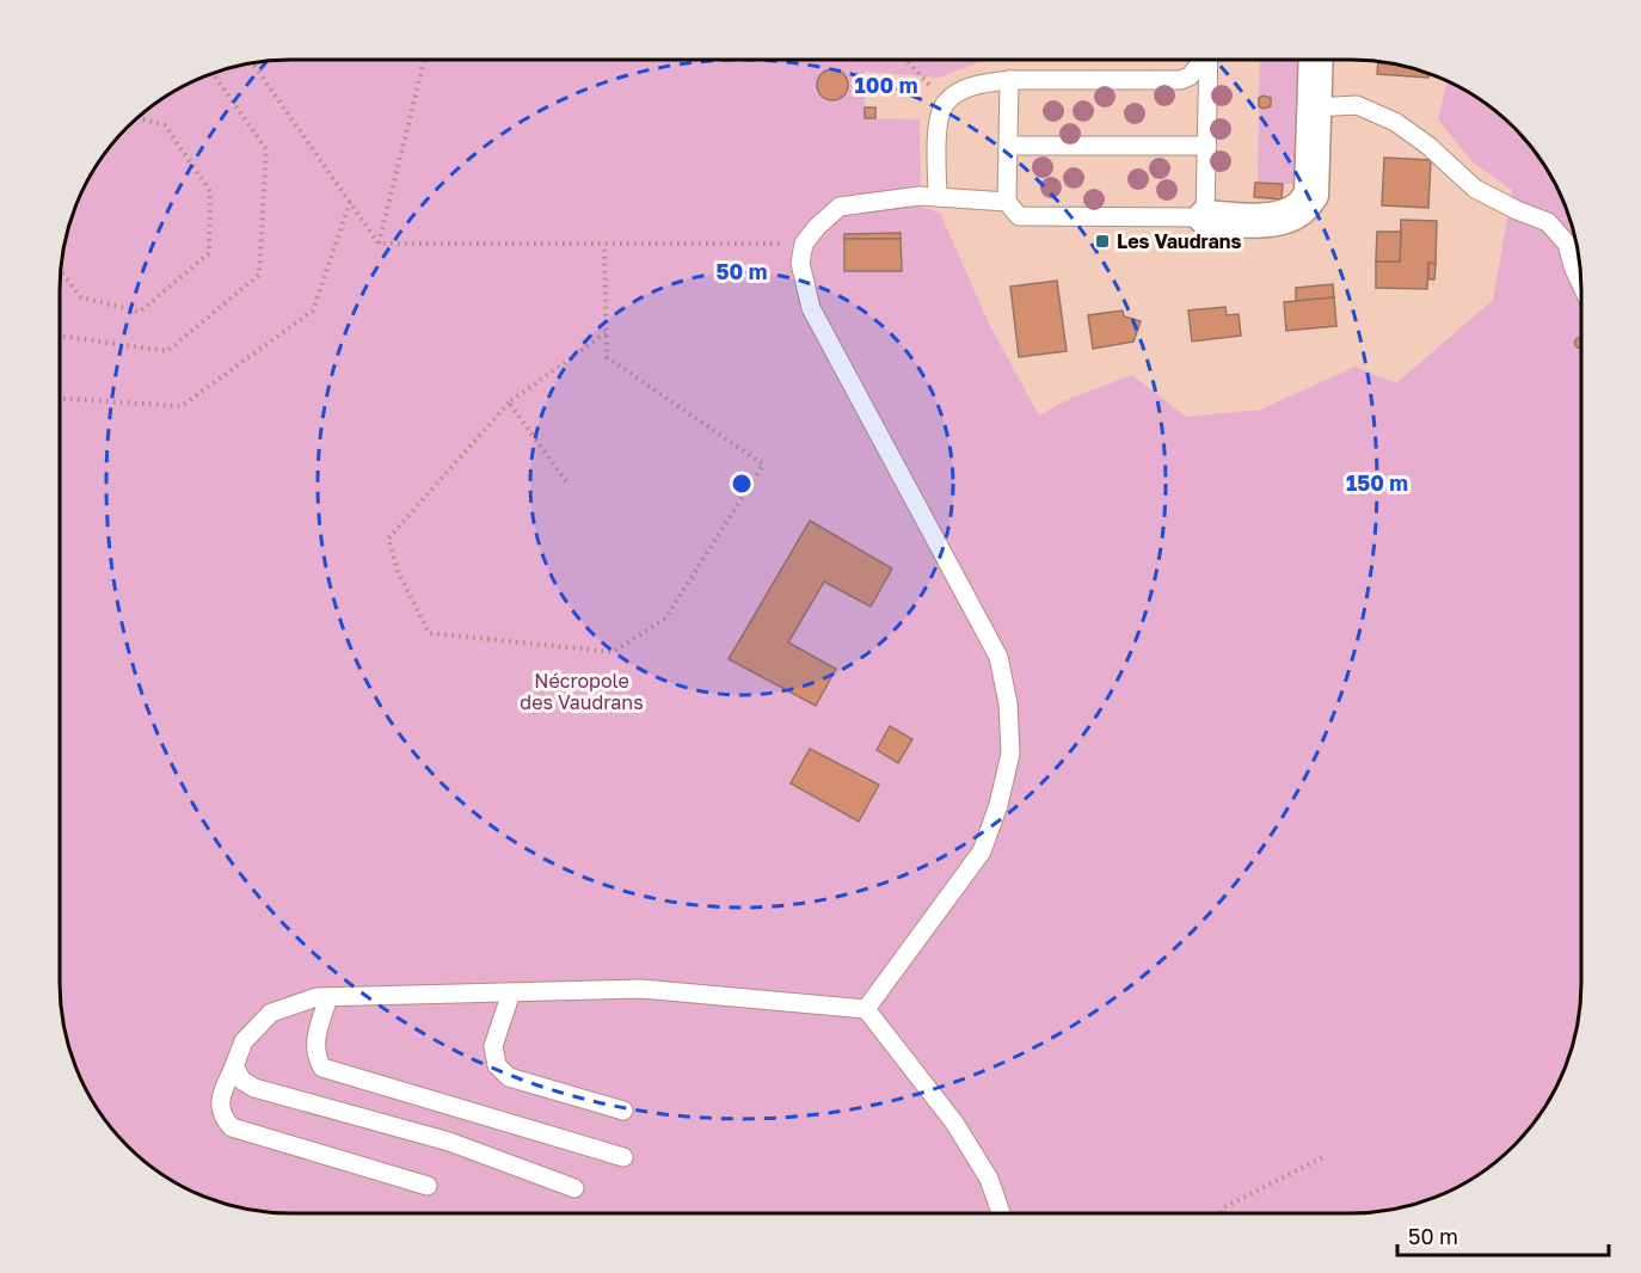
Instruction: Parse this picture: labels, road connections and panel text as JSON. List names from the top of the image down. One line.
{"parks":["Nécropole des Vaudrans"],"places":{"transit":["Les Vaudrans"]},"scale_bar":"50 m","rings":["100 m","50 m","150 m"]}
